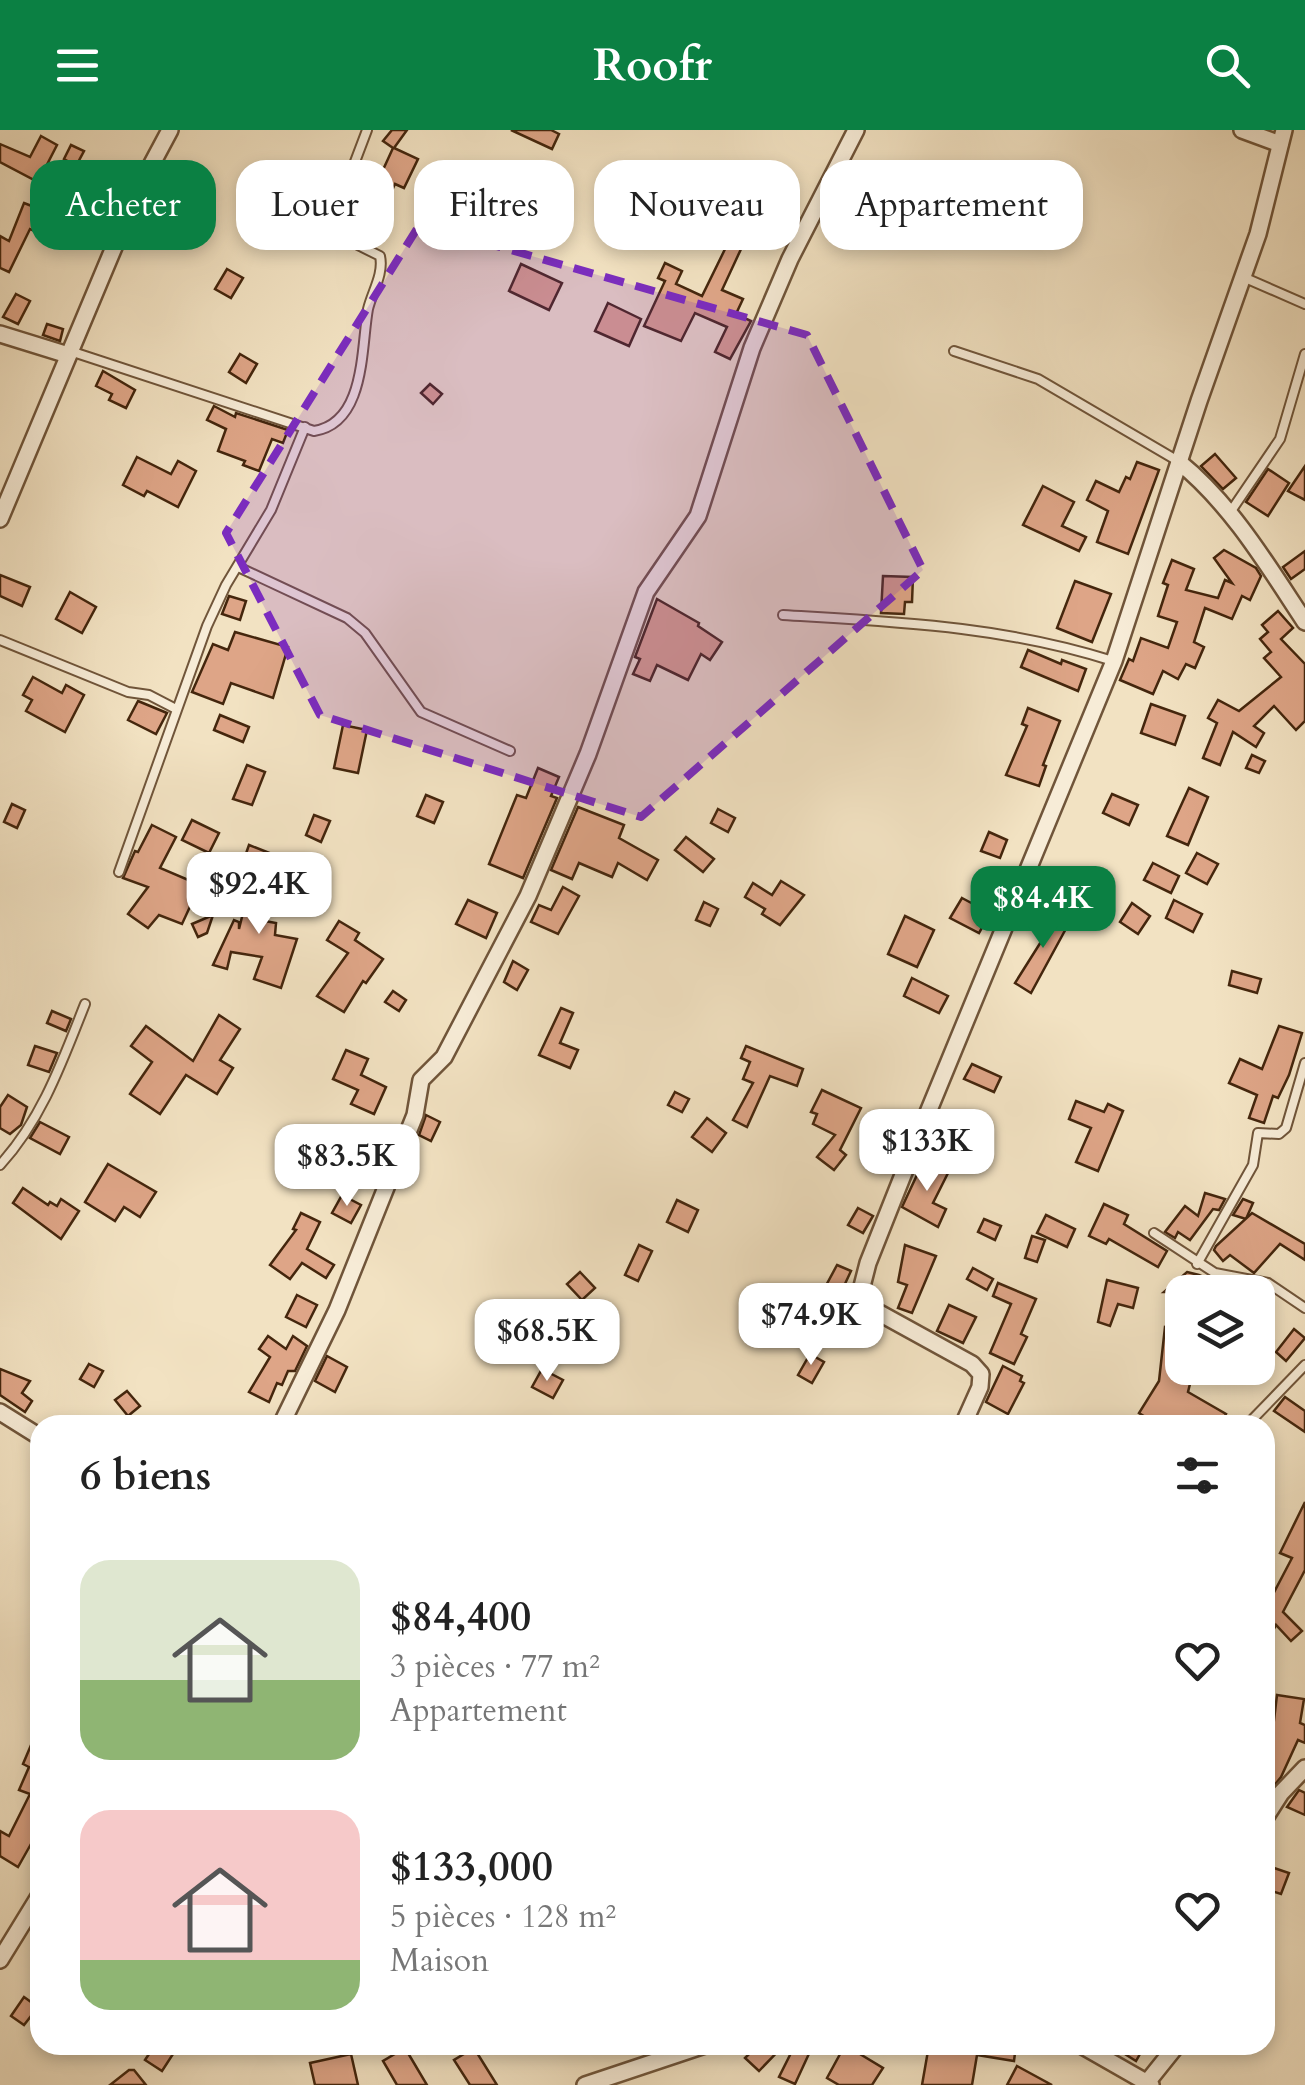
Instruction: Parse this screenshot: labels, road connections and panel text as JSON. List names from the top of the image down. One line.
{"page":{"header":"Roofr","chip":["Acheter","Louer","Filtres","Nouveau","Appartement"],"price":["$92.4K","$84.4K","$133K","$83.5K","$74.9K","$68.5K"],"heading":"6 biens","list":[{"name":"$84,400","note":"3 pièces · 77 m² · Appartement"},{"name":"$133,000","note":"5 pièces · 128 m² · Maison"}]}}
